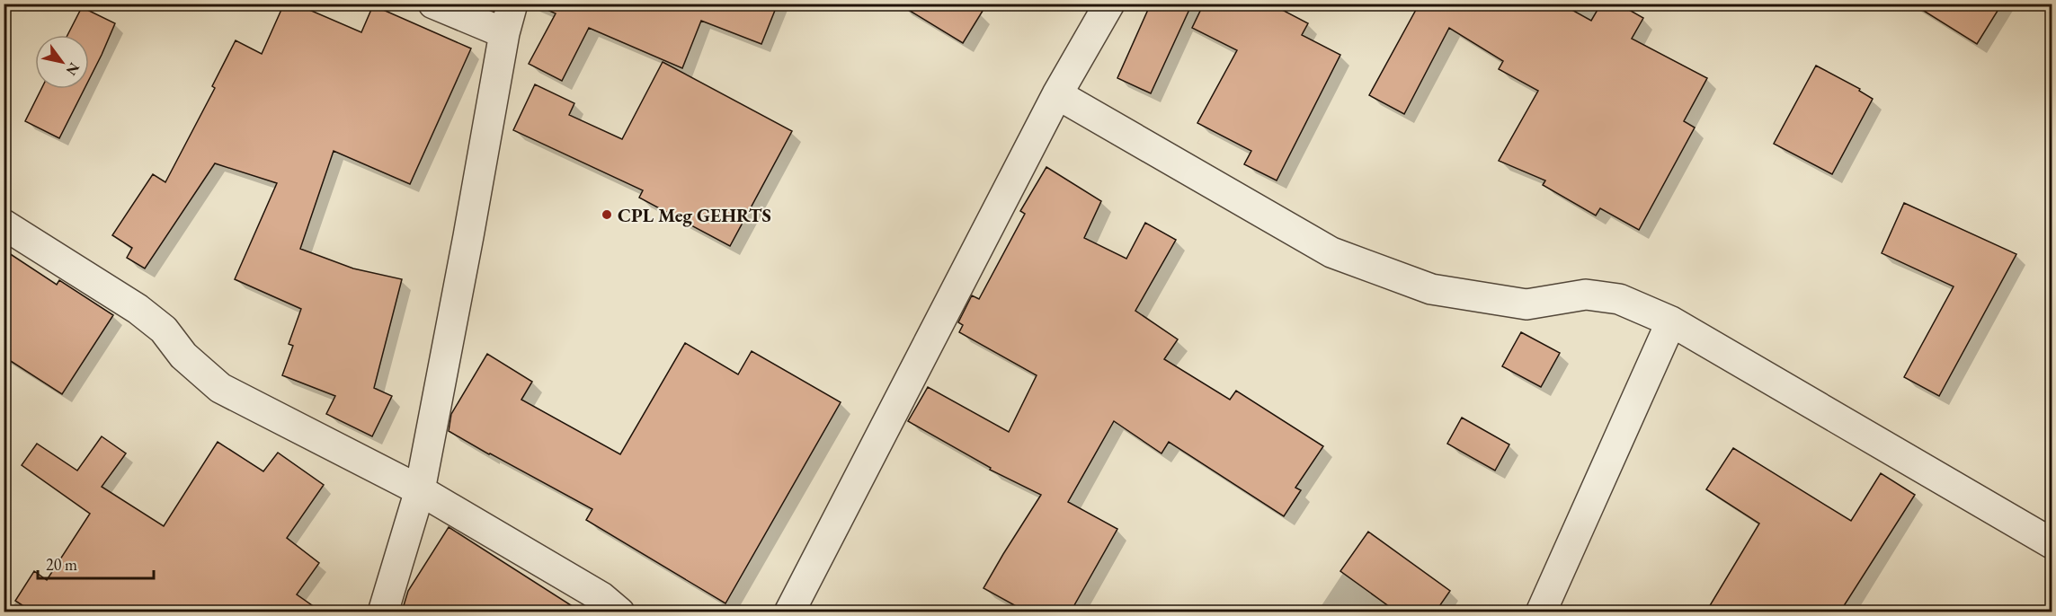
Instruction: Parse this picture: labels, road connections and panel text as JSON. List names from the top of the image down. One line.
{"places":["CPL Meg GEHRTS"],"scale_bar":"20 m","north":"bottom right"}
